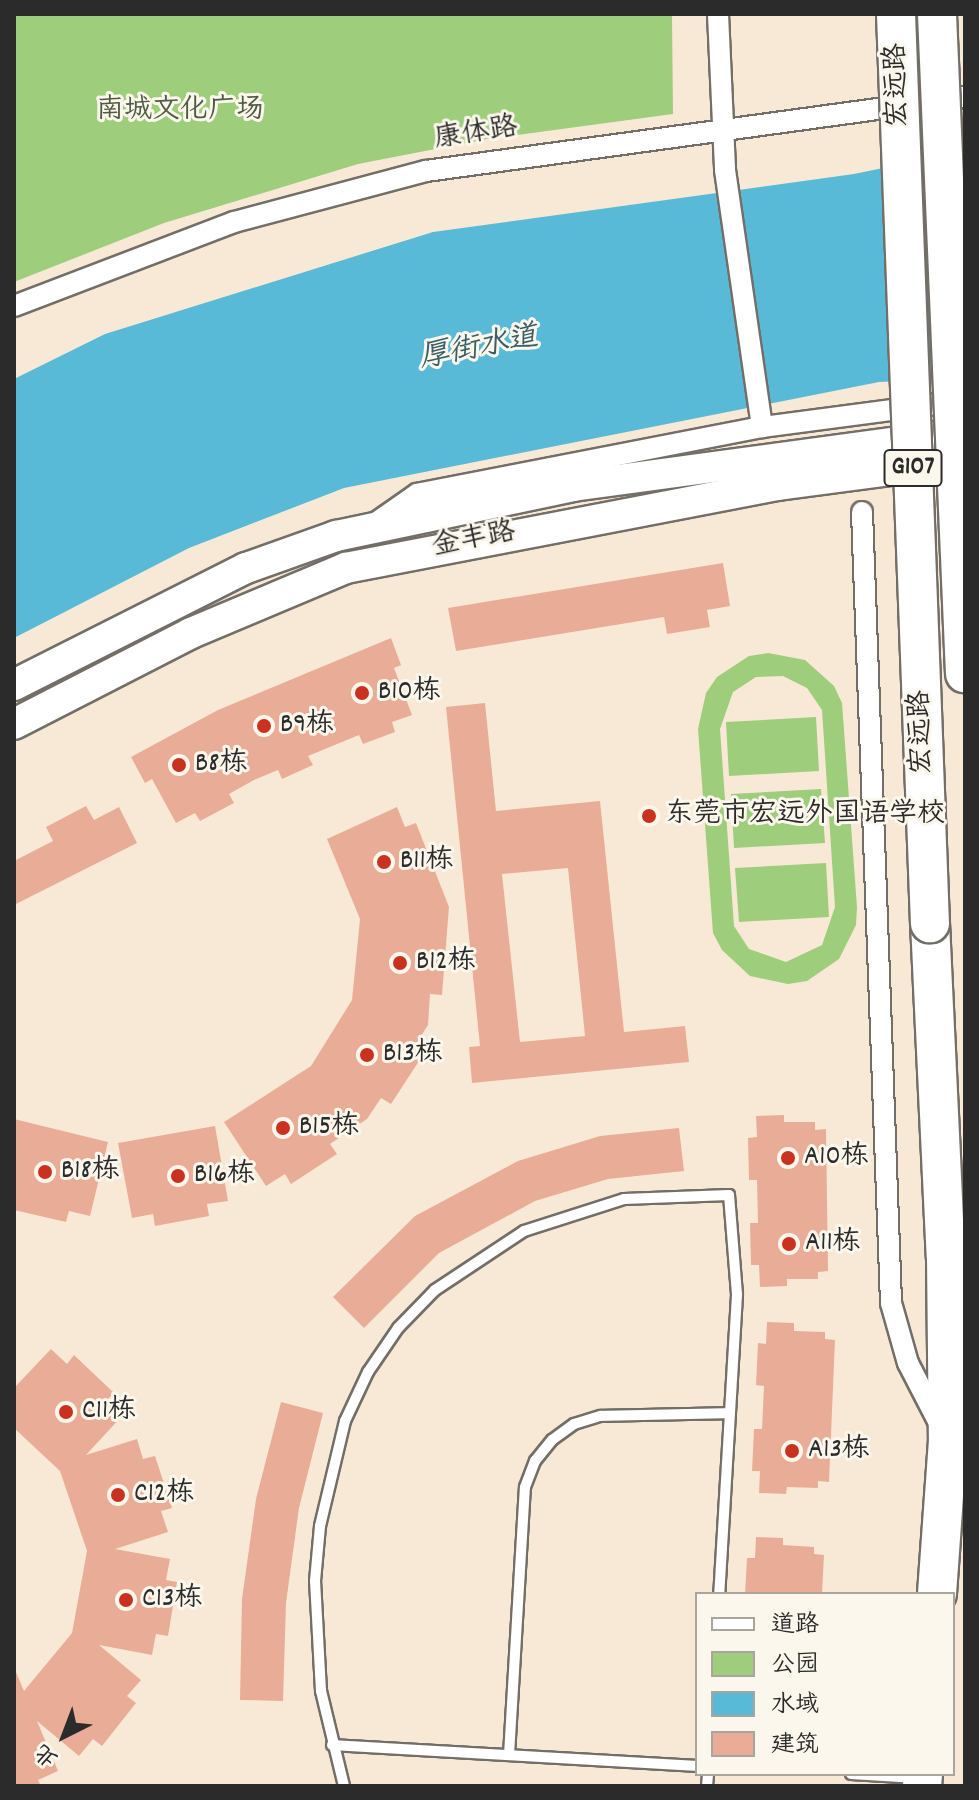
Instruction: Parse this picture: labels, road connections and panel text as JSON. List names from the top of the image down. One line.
{"streets":{"highway":["宏远路","G107"],"street":["康体路","金丰路"]},"water":["厚街水道"],"parks":["南城文化广场"],"places":["B10栋","B9栋","B8栋","东莞市宏远外国语学校","B11栋","B12栋","B13栋","B15栋","A10栋","B18栋","B16栋","A11栋","C11栋","A13栋","C12栋","C13栋"],"legend":["道路","公园","水域","建筑"],"north":"bottom left"}
